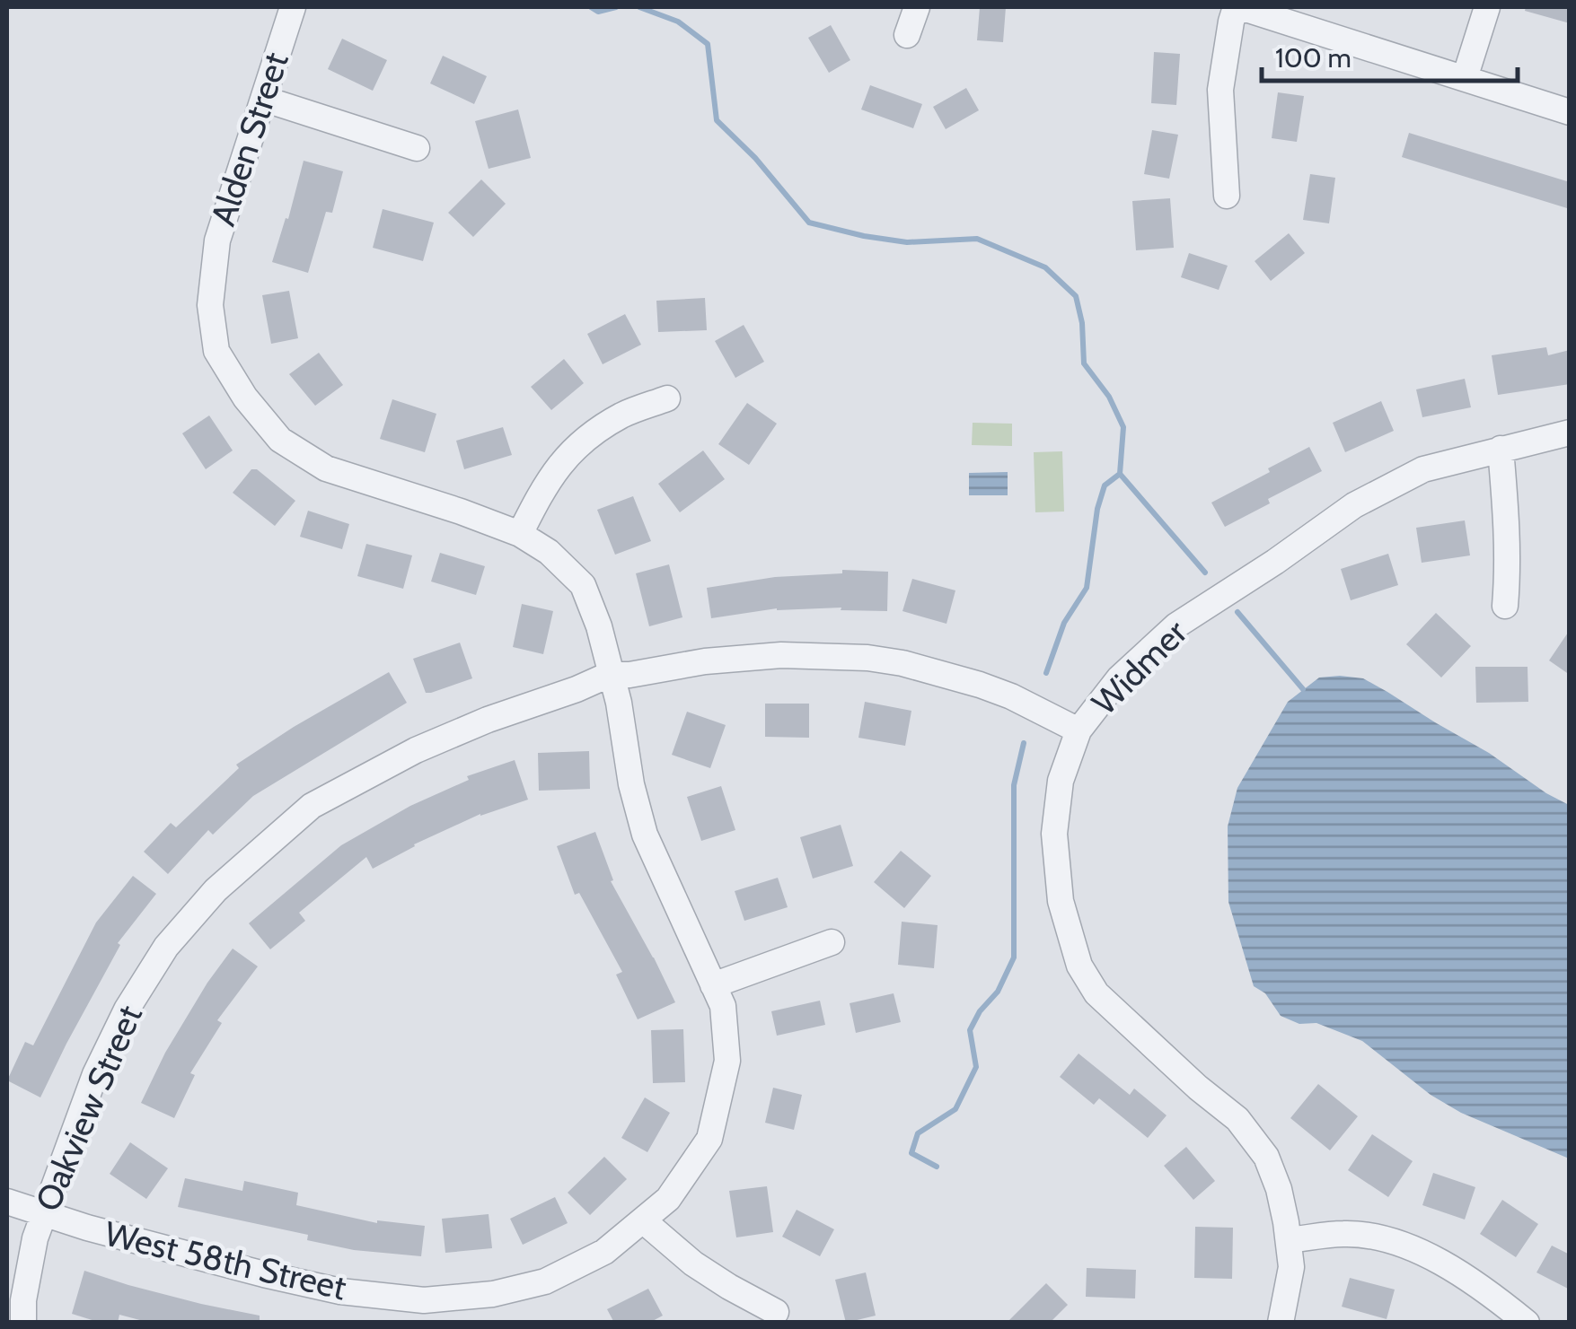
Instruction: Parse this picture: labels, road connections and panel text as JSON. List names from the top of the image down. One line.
{"streets":{"street":["Alden Street","Widmer","Oakview Street","West 58th Street"]},"crossings":[["Alden Street","Oakview Street"],["Alden Street","West 58th Street"],["Widmer","Oakview Street"],["Oakview Street","West 58th Street"]],"scale_bar":"100 m"}
